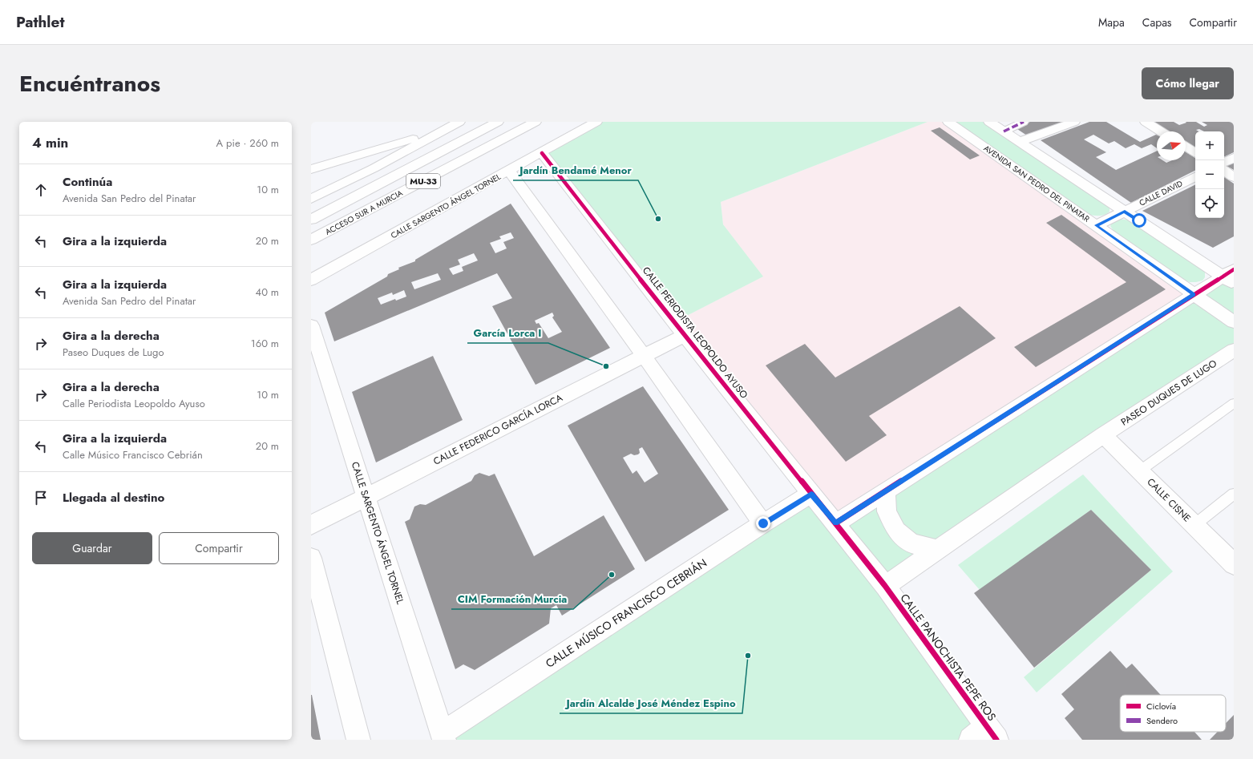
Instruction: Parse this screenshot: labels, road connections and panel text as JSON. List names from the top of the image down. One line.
{"streets":{"main road":["MU-33","AVENIDA SAN PEDRO DEL PINATAR","CALLE DAVID","CALLE SARGENTO ÁNGEL TORNEL","ACCESO SUR A MURCIA","CALLE PERIODISTA LEOPOLDO AYUSO","PASEO DUQUES DE LUGO","CALLE FEDERICO GARCÍA LORCA","CALLE CISNE","CALLE MÚSICO FRANCISCO CEBRIÁN","CALLE PANOCHISTA PEPE ROS"]},"crossings":[["AVENIDA SAN PEDRO DEL PINATAR","CALLE DAVID"],["CALLE SARGENTO ÁNGEL TORNEL","CALLE PERIODISTA LEOPOLDO AYUSO"],["CALLE SARGENTO ÁNGEL TORNEL","CALLE FEDERICO GARCÍA LORCA"],["CALLE SARGENTO ÁNGEL TORNEL","CALLE MÚSICO FRANCISCO CEBRIÁN"],["CALLE PERIODISTA LEOPOLDO AYUSO","CALLE FEDERICO GARCÍA LORCA"],["CALLE PERIODISTA LEOPOLDO AYUSO","CALLE MÚSICO FRANCISCO CEBRIÁN"],["CALLE PERIODISTA LEOPOLDO AYUSO","CALLE PANOCHISTA PEPE ROS"],["PASEO DUQUES DE LUGO","CALLE CISNE"],["PASEO DUQUES DE LUGO","CALLE PANOCHISTA PEPE ROS"]],"places":["Jardín Bendamé Menor","García Lorca I","CIM Formación Murcia","Jardín Alcalde José Méndez Espino"],"legend":["Ciclovía","Sendero"],"north":"right","page":{"header":"Pathlet","nav":["Mapa","Capas","Compartir"],"title":"Encuéntranos","buttons":["Cómo llegar",["Guardar","Compartir"]],"heading":["4 min","A pie · 260 m"],"map_buttons":["+","−"],"list":[["Continúa","Avenida San Pedro del Pinatar","10 m"],["Gira a la izquierda","20 m"],["Gira a la izquierda","Avenida San Pedro del Pinatar","40 m"],["Gira a la derecha","Paseo Duques de Lugo","160 m"],["Gira a la derecha","Calle Periodista Leopoldo Ayuso","10 m"],["Gira a la izquierda","Calle Músico Francisco Cebrián","20 m"],"Llegada al destino"]}}
